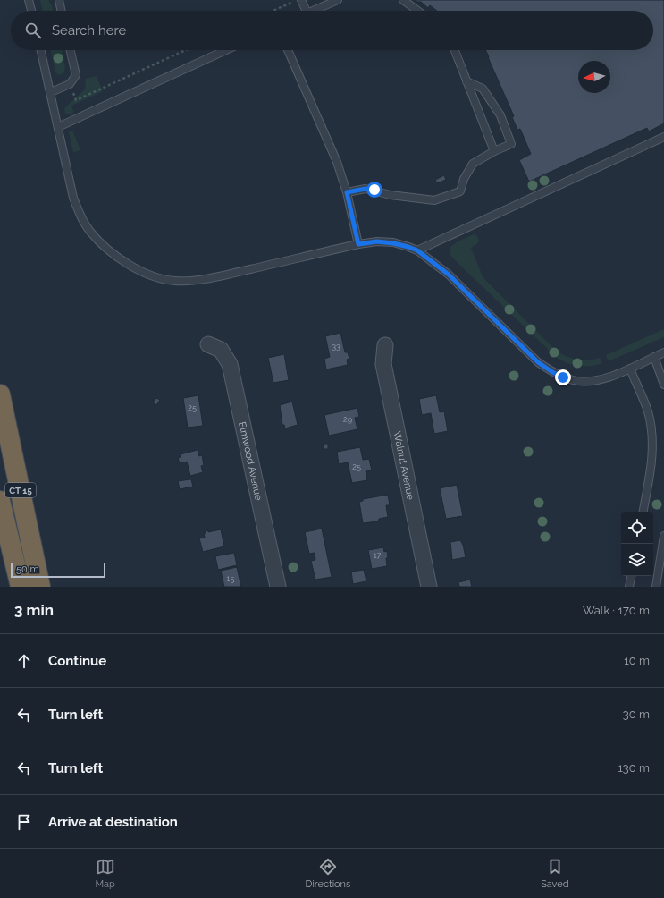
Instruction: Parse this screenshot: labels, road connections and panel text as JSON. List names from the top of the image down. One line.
{"streets":{"highway":["CT 15"],"street":["Elmwood Avenue","Walnut Avenue"]},"house_numbers":["33","25","29","25","17","15"],"scale_bar":"50 m","north":"left","page":{"search":"Search here","scale":"50 m","heading":["3 min","Walk · 170 m"],"list":[["Continue","10 m"],["Turn left","30 m"],["Turn left","130 m"],"Arrive at destination"],"nav":["Map","Directions","Saved"]}}
